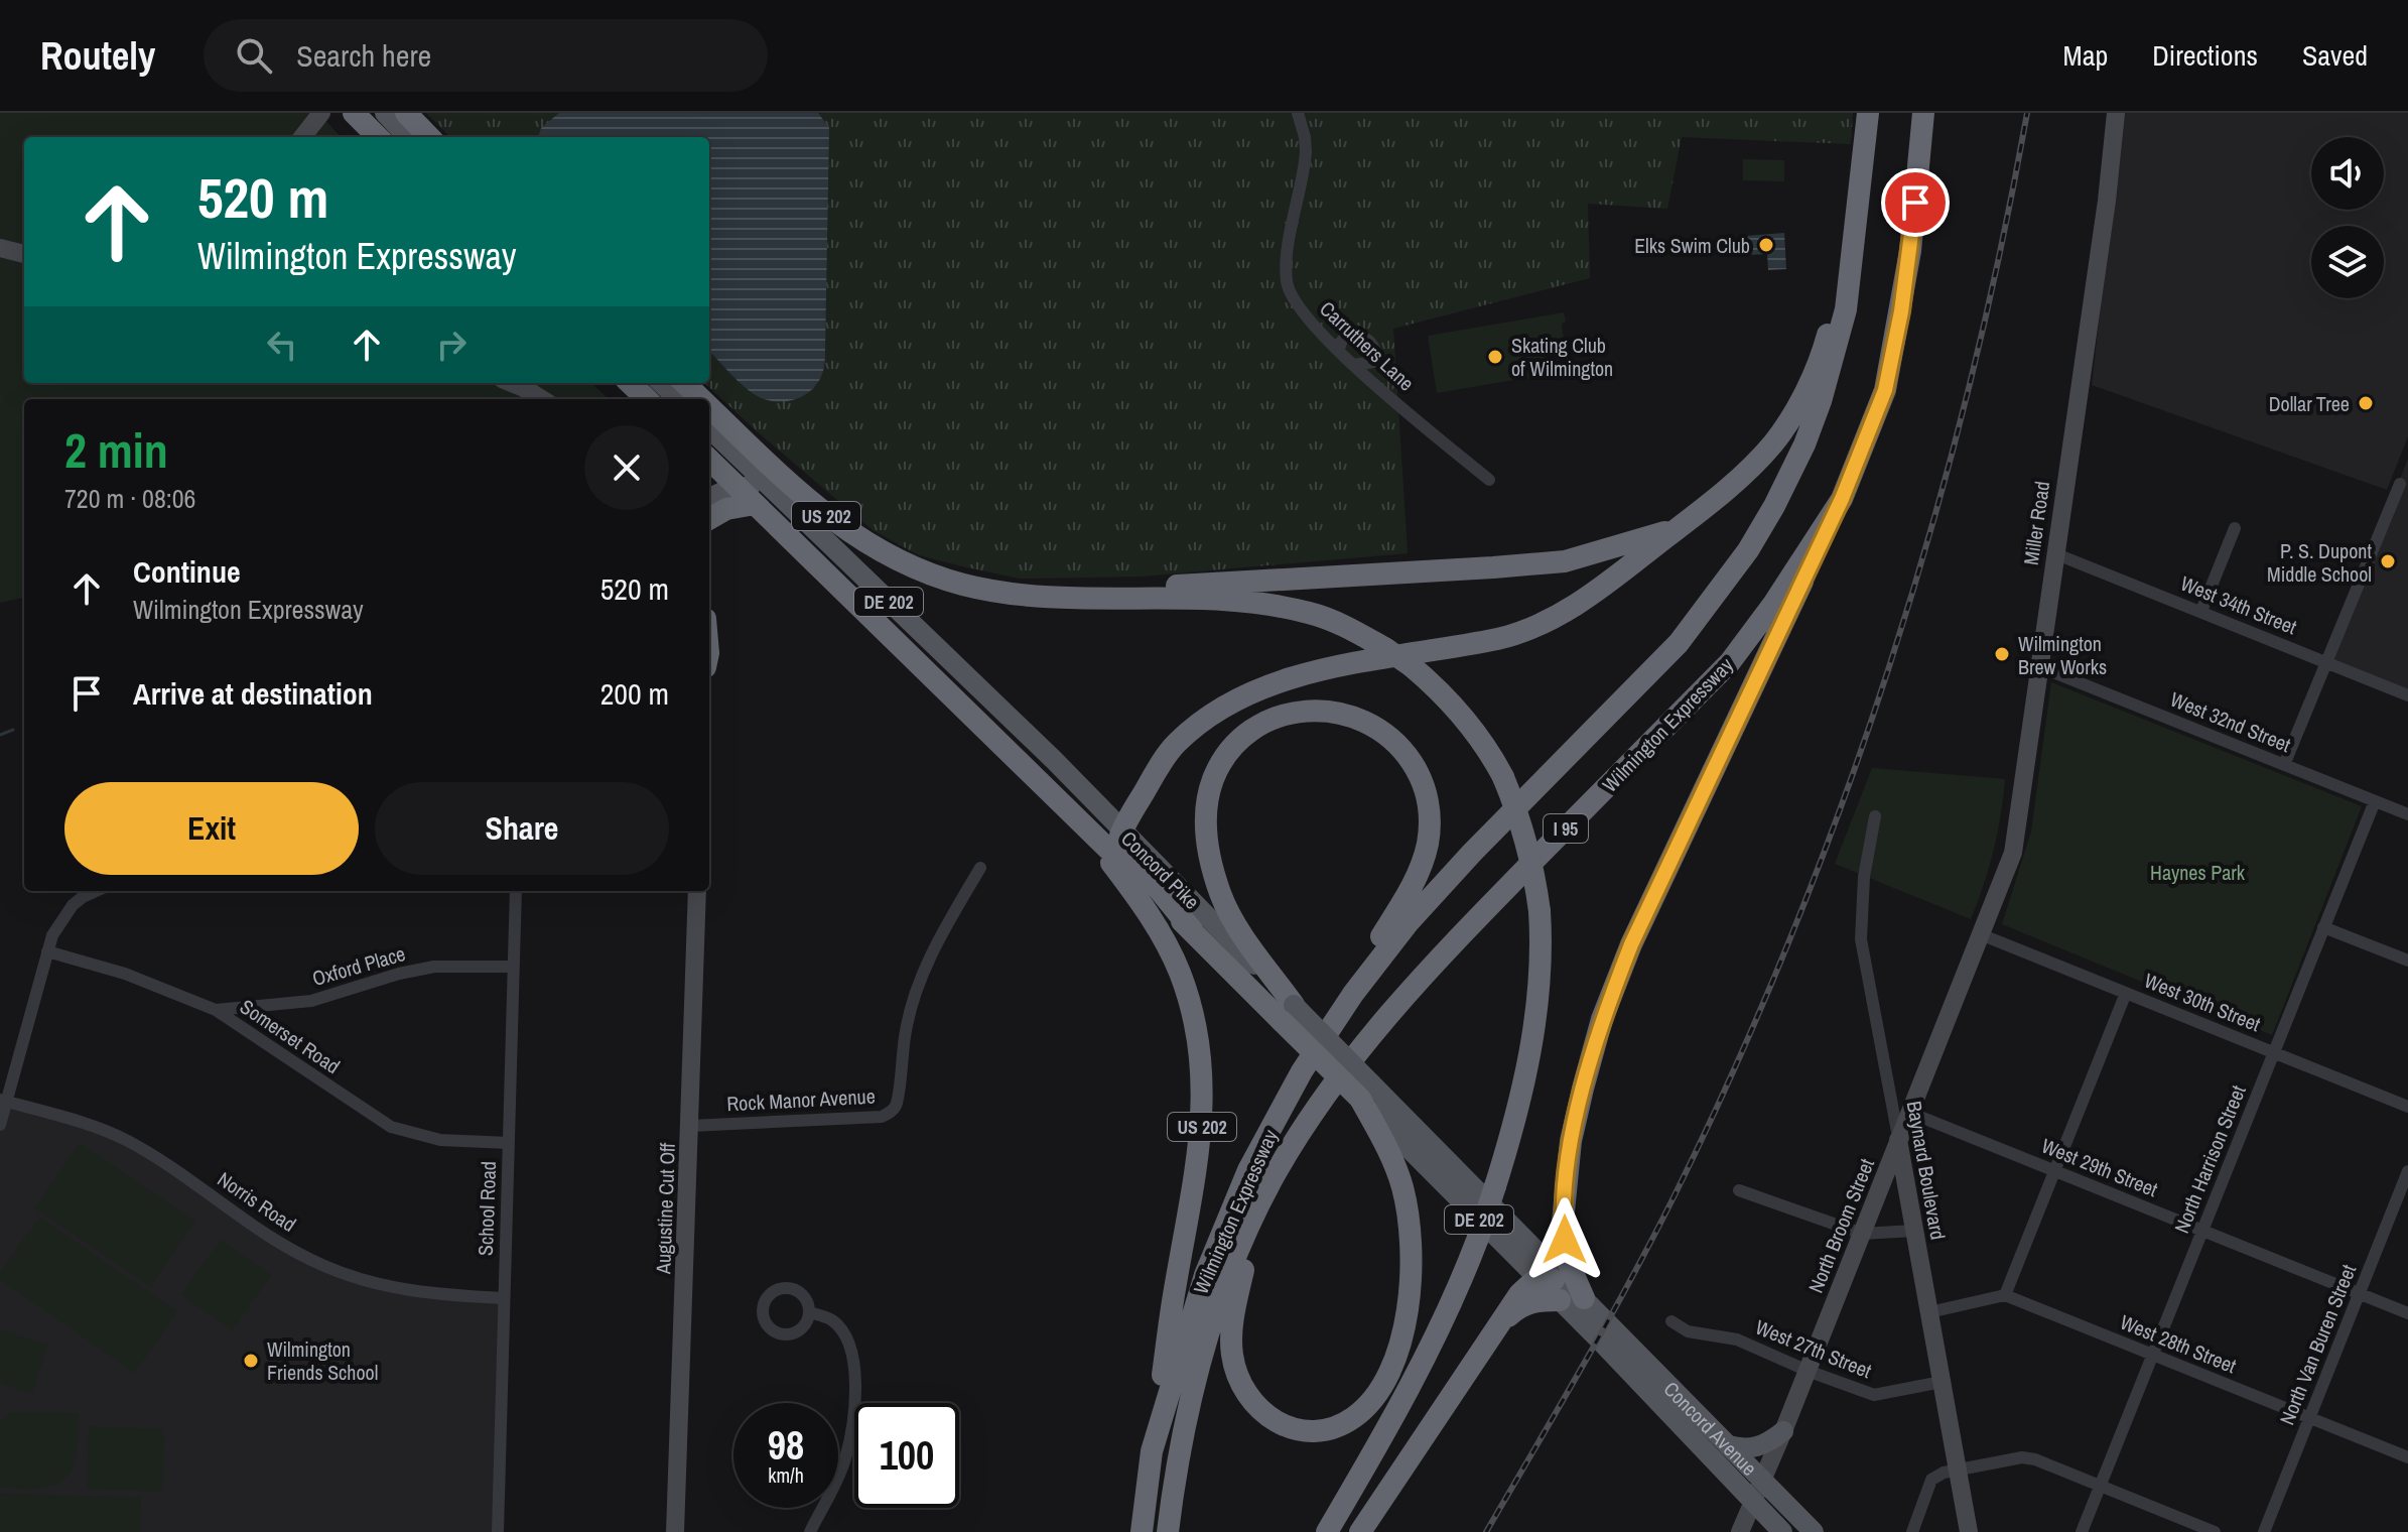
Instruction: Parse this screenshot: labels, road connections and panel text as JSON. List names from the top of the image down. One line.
{"streets":{"highway":["US 202","DE 202","Wilmington Expressway","I 95","Concord Pike"],"main road":["Concord Avenue"],"street":["Carruthers Lane","Miller Road","West 34th Street","West 32nd Street","Oxford Place","West 30th Street","Somerset Road","Rock Manor Avenue","North Harrison Street","West 29th Street","Baynard Boulevard","Norris Road","School Road","Augustine Cut Off","North Broom Street","West 28th Street","North Van Buren Street","West 27th Street"]},"crossings":[["US 202","Wilmington Expressway"],["US 202","Concord Pike"],["Miller Road","West 34th Street"],["Miller Road","West 32nd Street"],["Miller Road","West 30th Street"],["Miller Road","North Broom Street"],["West 32nd Street","North Harrison Street"],["Concord Pike","Concord Avenue"],["Oxford Place","Somerset Road"],["Oxford Place","School Road"],["West 30th Street","North Harrison Street"],["West 30th Street","North Broom Street"],["Somerset Road","School Road"],["Rock Manor Avenue","Augustine Cut Off"],["North Harrison Street","West 29th Street"],["North Harrison Street","West 28th Street"],["West 29th Street","North Broom Street"],["West 29th Street","North Van Buren Street"],["Baynard Boulevard","North Broom Street"],["Baynard Boulevard","West 27th Street"],["Norris Road","School Road"],["North Broom Street","West 27th Street"],["North Broom Street","Concord Avenue"],["West 28th Street","North Van Buren Street"]],"parks":["Haynes Park"],"places":["Elks Swim Club","Skating Club of Wilmington","Dollar Tree","P. S. Dupont Middle School","Wilmington Brew Works","Wilmington Friends School"],"page":{"header":"Routely","search":"Search here","nav":["Map","Directions","Saved"],"turn":["520 m","Wilmington Expressway"],"heading":["2 min","720 m · 08:06"],"list":[{"name":"Continue","note":"Wilmington Expressway","value":"520 m"},{"name":"Arrive at destination","value":"200 m"}],"buttons":["Exit","Share"],"speed":"98 km/h","limit":"100"}}
